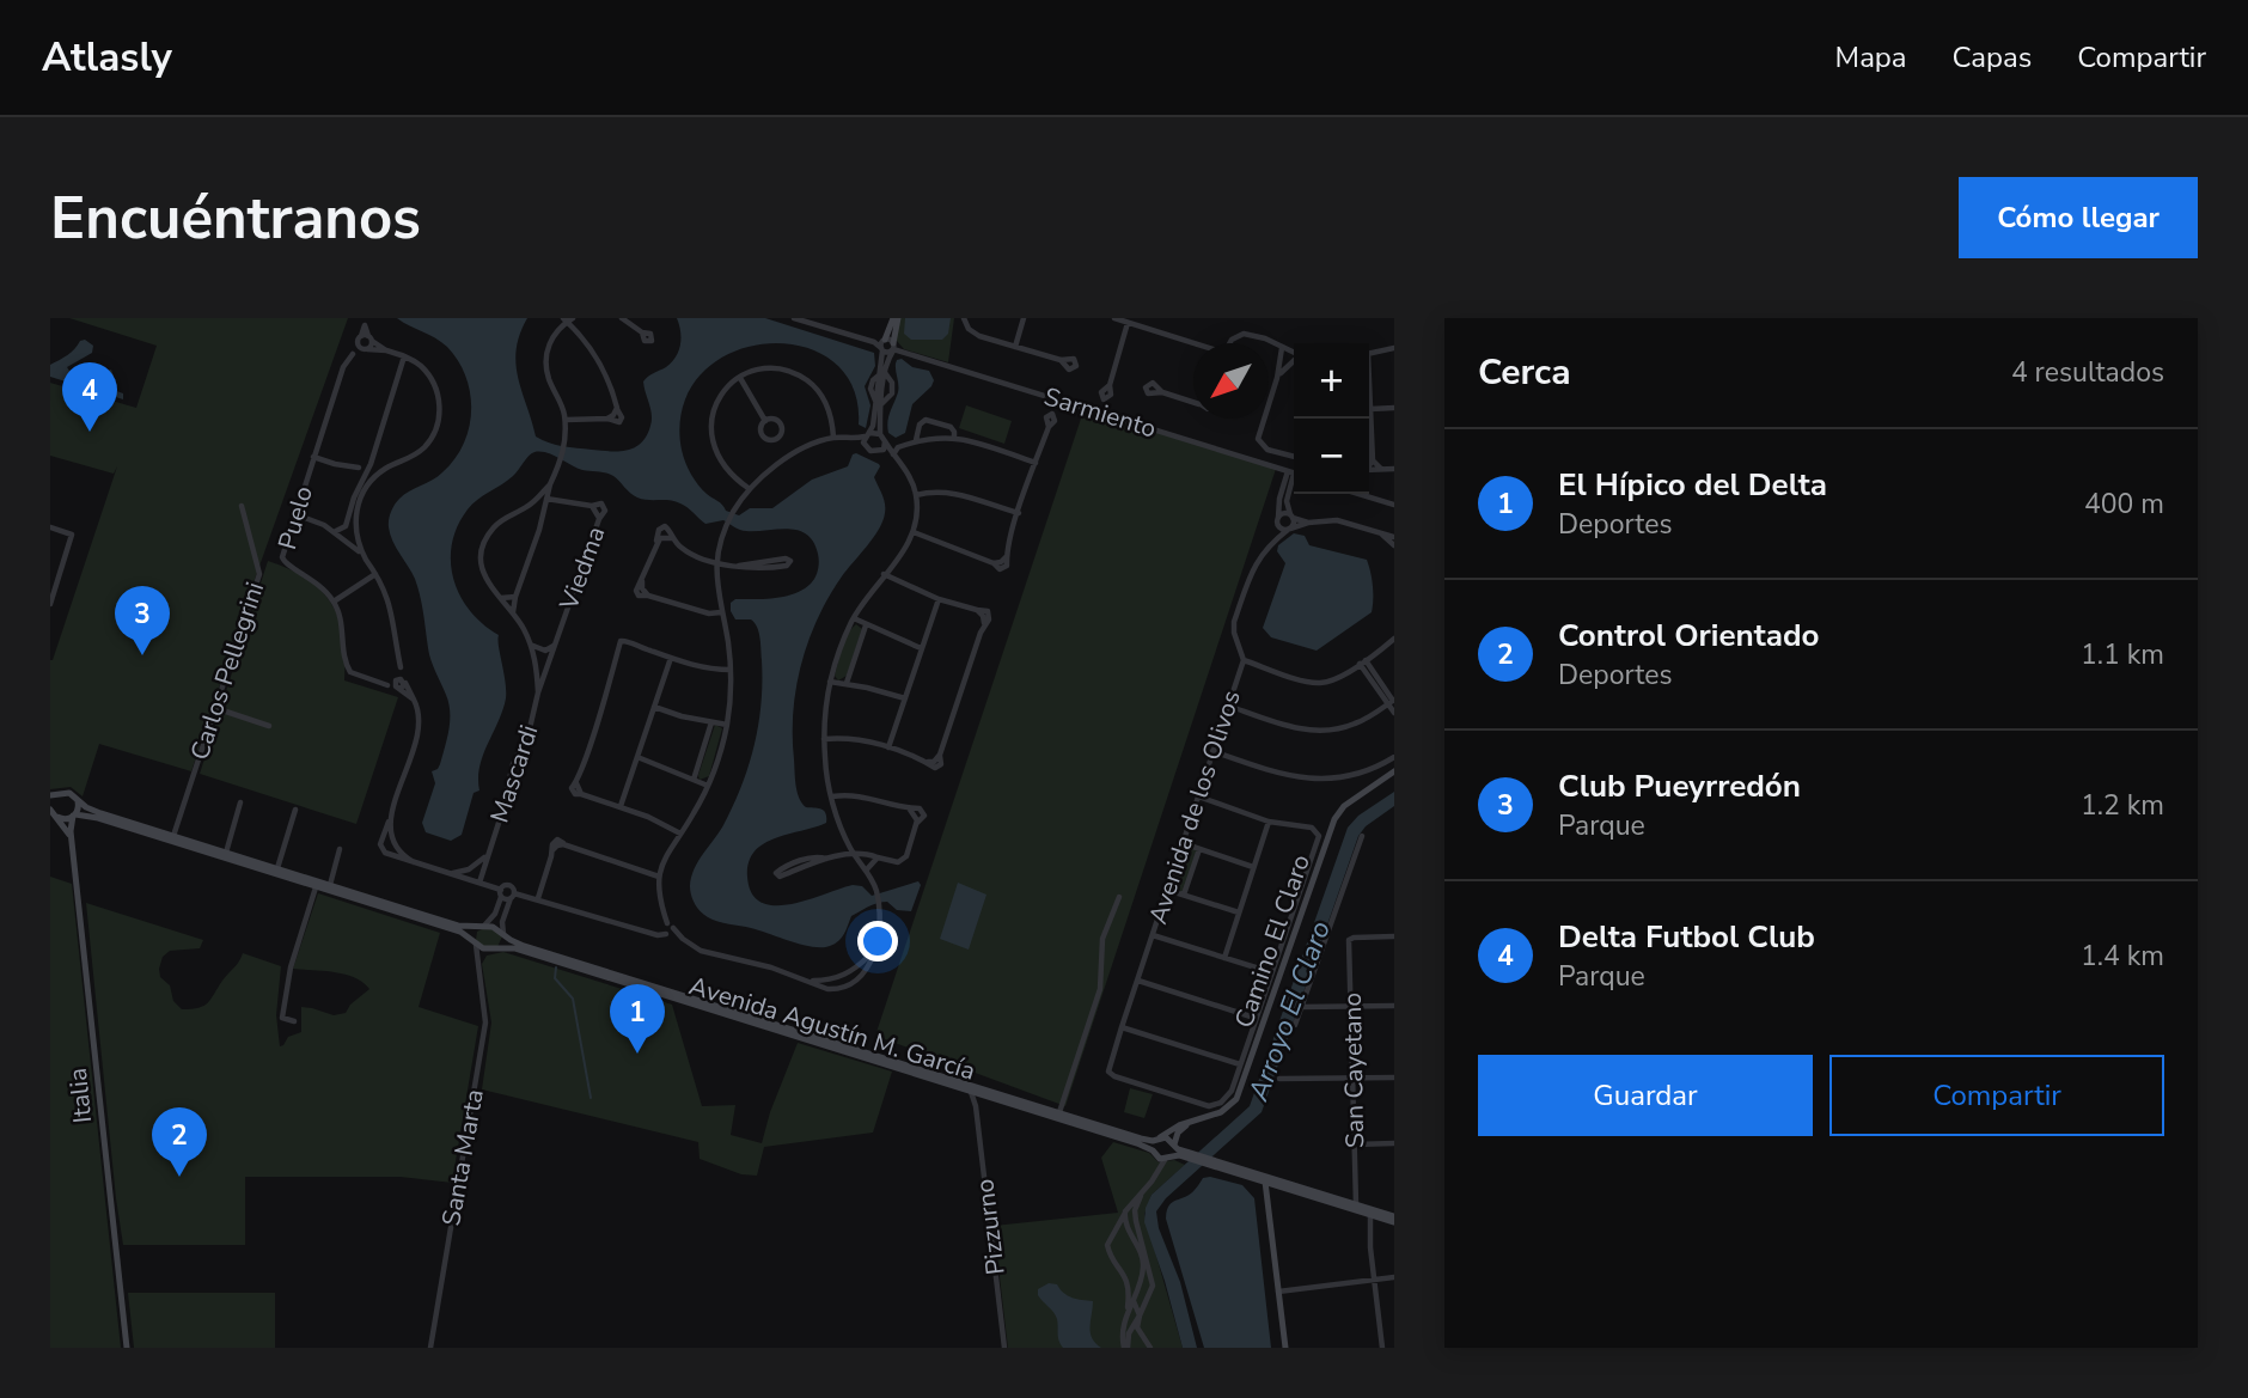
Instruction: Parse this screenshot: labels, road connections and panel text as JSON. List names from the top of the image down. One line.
{"streets":{"main road":["Camino El Claro","Avenida Agustín M. García","Italia"],"street":["Sarmiento","Puelo","Viedma","Carlos Pellegrini","Mascardi","Avenida de los Olivos","San Cayetano","Santa Marta","Pizzurno"]},"crossings":[["Viedma","Mascardi"],["Camino El Claro","Avenida Agustín M. García"],["Avenida Agustín M. García","Santa Marta"],["Avenida Agustín M. García","Pizzurno"]],"water":["Arroyo El Claro"],"north":"bottom left","page":{"header":"Atlasly","nav":["Mapa","Capas","Compartir"],"buttons":["Cómo llegar",["Guardar","Compartir"]],"title":"Encuéntranos","heading":["Cerca","4 resultados"],"map_buttons":["+","−"],"pins":["4","3","1","2"],"list":[{"mark":"1","name":"El Hípico del Delta","note":"Deportes","value":"400 m"},{"mark":"2","name":"Control Orientado","note":"Deportes","value":"1.1 km"},{"mark":"3","name":"Club Pueyrredón","note":"Parque","value":"1.2 km"},{"mark":"4","name":"Delta Futbol Club","note":"Parque","value":"1.4 km"}]}}
